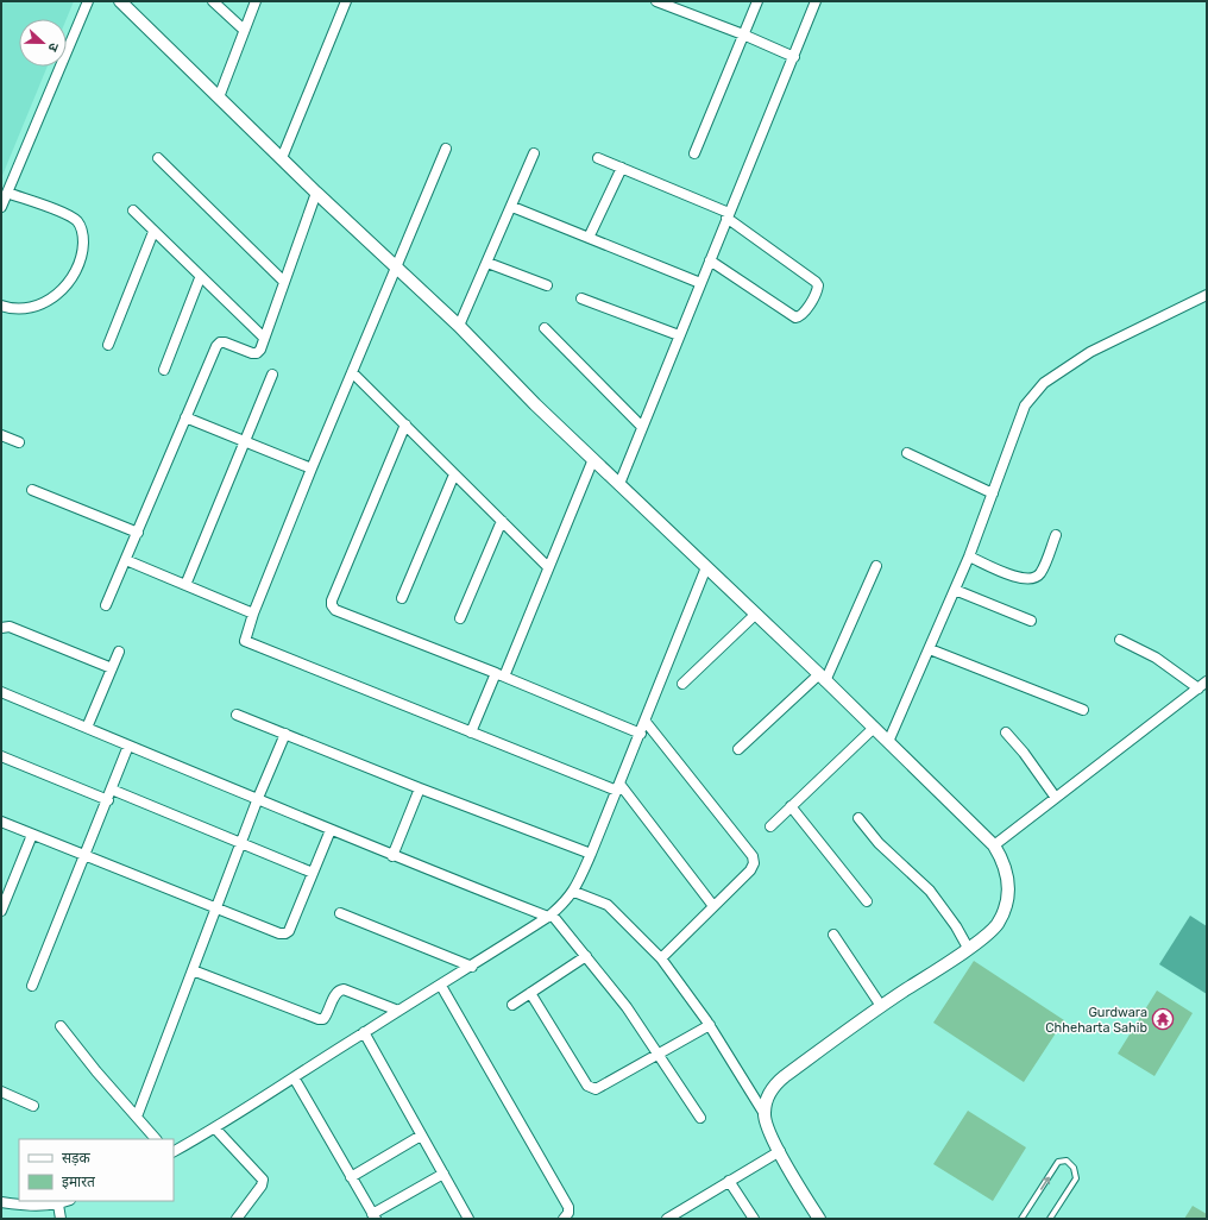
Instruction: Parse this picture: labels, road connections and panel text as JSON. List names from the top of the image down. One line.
{"places":{"temple":["Gurdwara Chheharta Sahib"]},"legend":["सड़क","इमारत"],"north":"right"}
